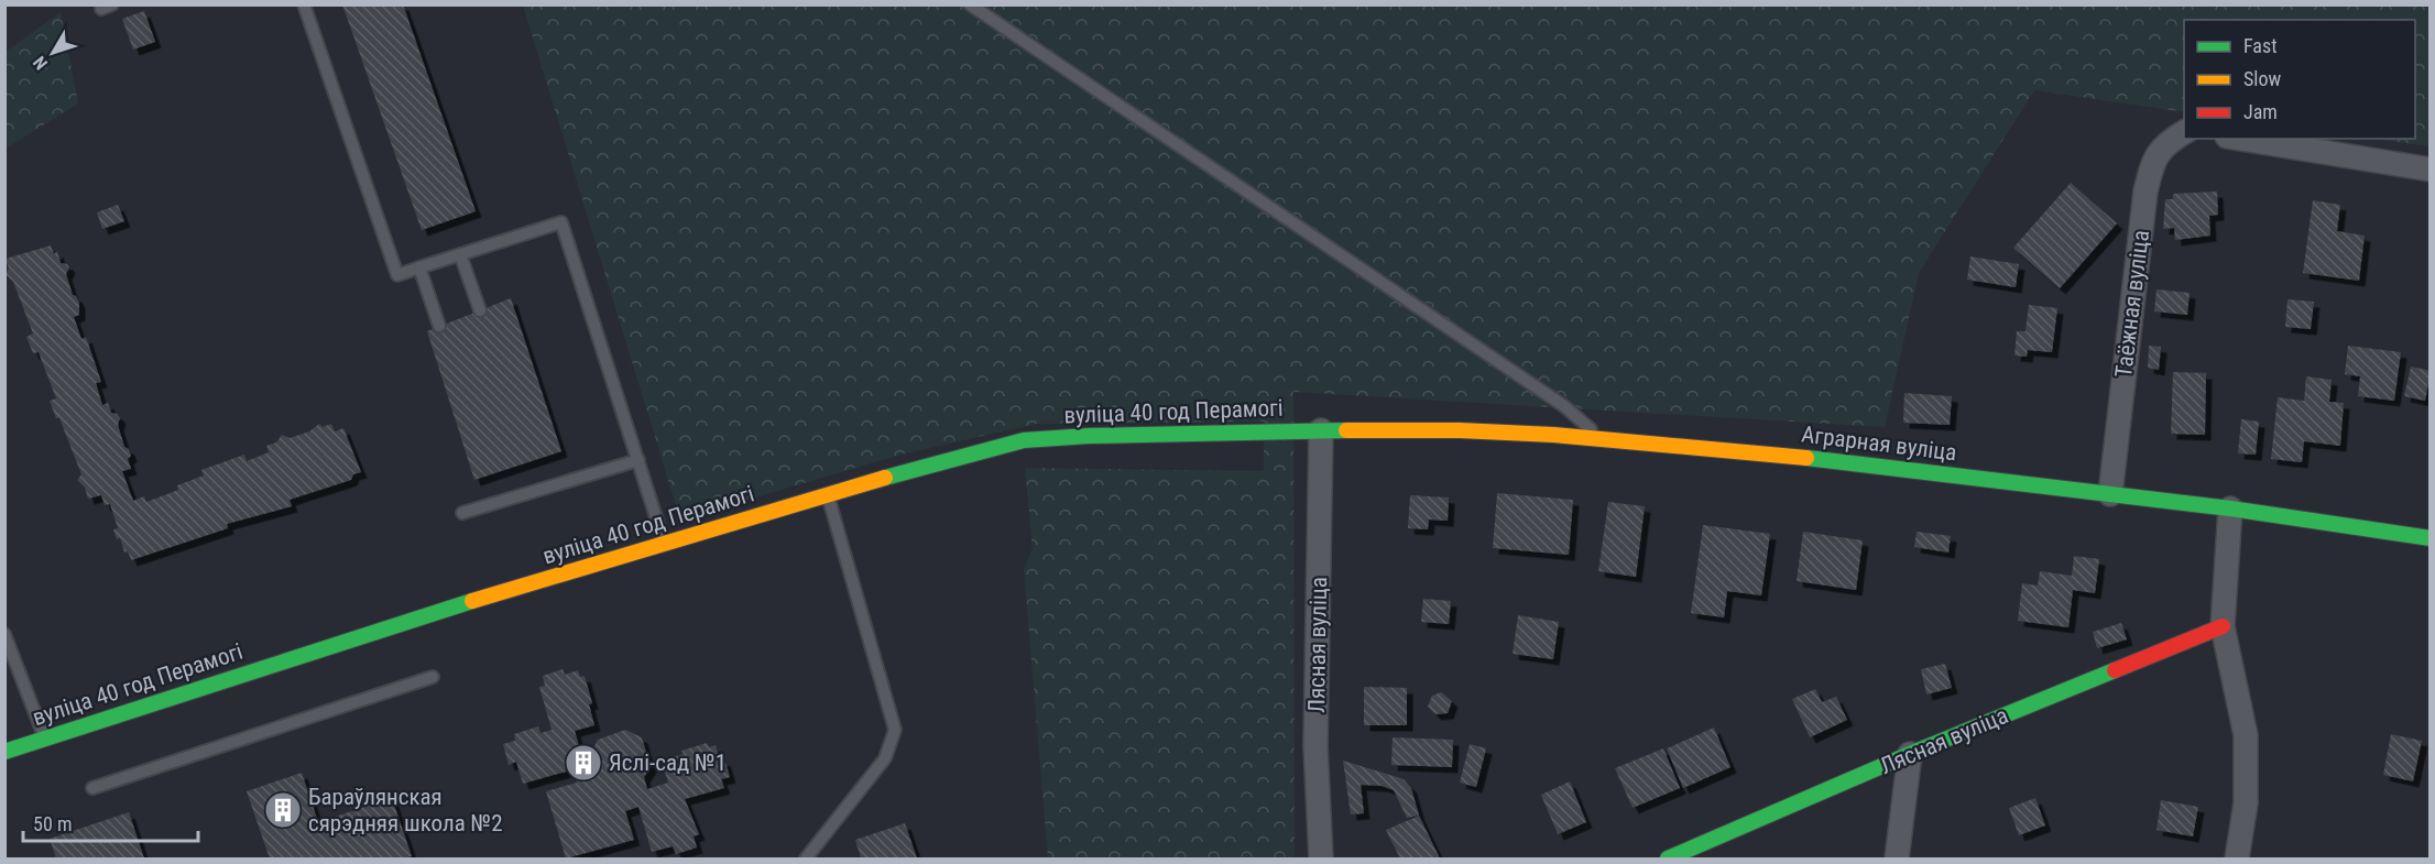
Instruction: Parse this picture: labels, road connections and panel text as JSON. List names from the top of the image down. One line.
{"streets":{"street":["Таёжная вуліца","вуліца 40 год Перамогі","Аграрная вуліца","Лясная вуліца"]},"crossings":[["Таёжная вуліца","Аграрная вуліца"],["вуліца 40 год Перамогі","Аграрная вуліца"],["вуліца 40 год Перамогі","Лясная вуліца"],["Аграрная вуліца","Лясная вуліца"]],"places":{"building":["Яслі-сад №1","Бараўлянская сярэдняя школа №2"]},"legend":["Fast","Slow","Jam"],"scale_bar":"50 m","north":"bottom left"}
